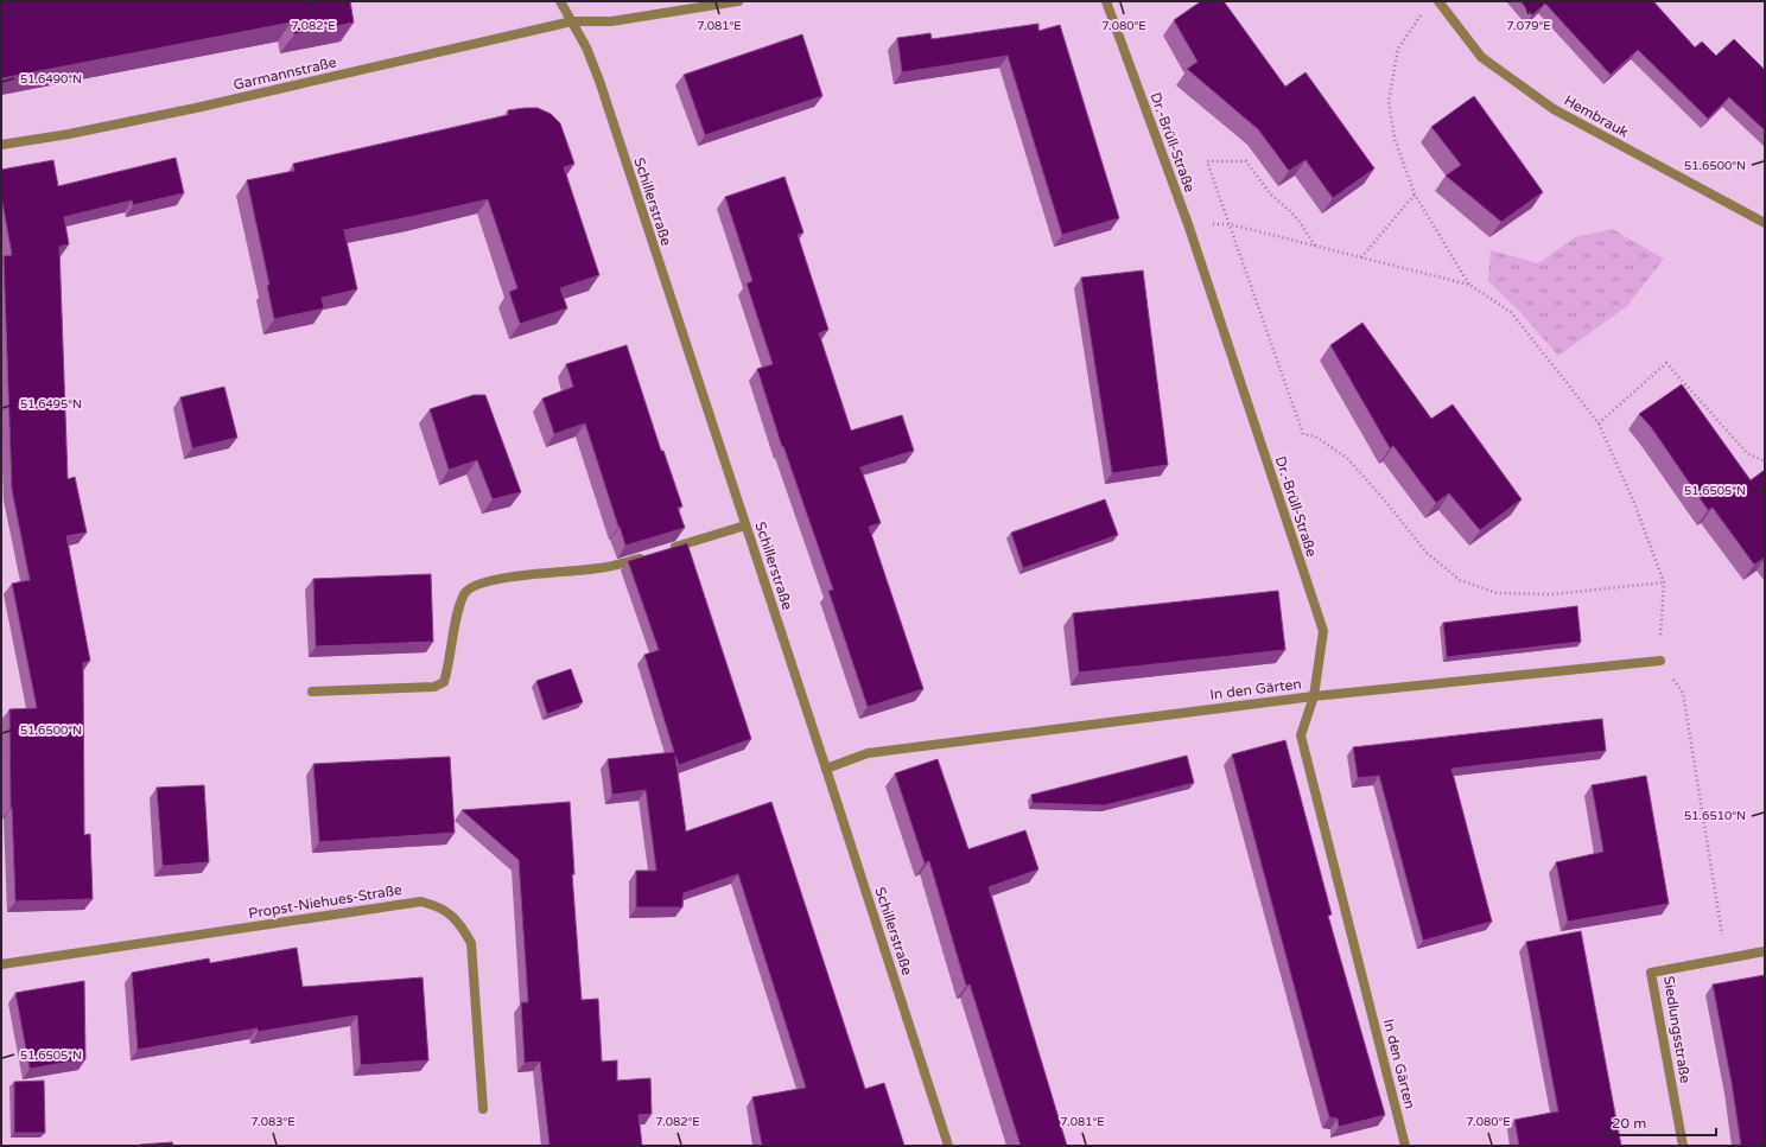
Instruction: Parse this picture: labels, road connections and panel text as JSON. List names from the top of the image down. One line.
{"streets":{"street":["Garmannstraße","Hembrauk","Dr.-Brüll-Straße","Schillerstraße","In den Gärten","Propst-Niehues-Straße","Siedlungsstraße"]},"crossings":[["Garmannstraße","Schillerstraße"],["Dr.-Brüll-Straße","In den Gärten"],["Schillerstraße","In den Gärten"]],"scale_bar":"20 m","coordinates":["7.082°E","7.081°E","7.080°E","7.079°E","51.6490°N","51.6500°N","51.6495°N","51.6505°N","51.6510°N","7.083°E"]}
